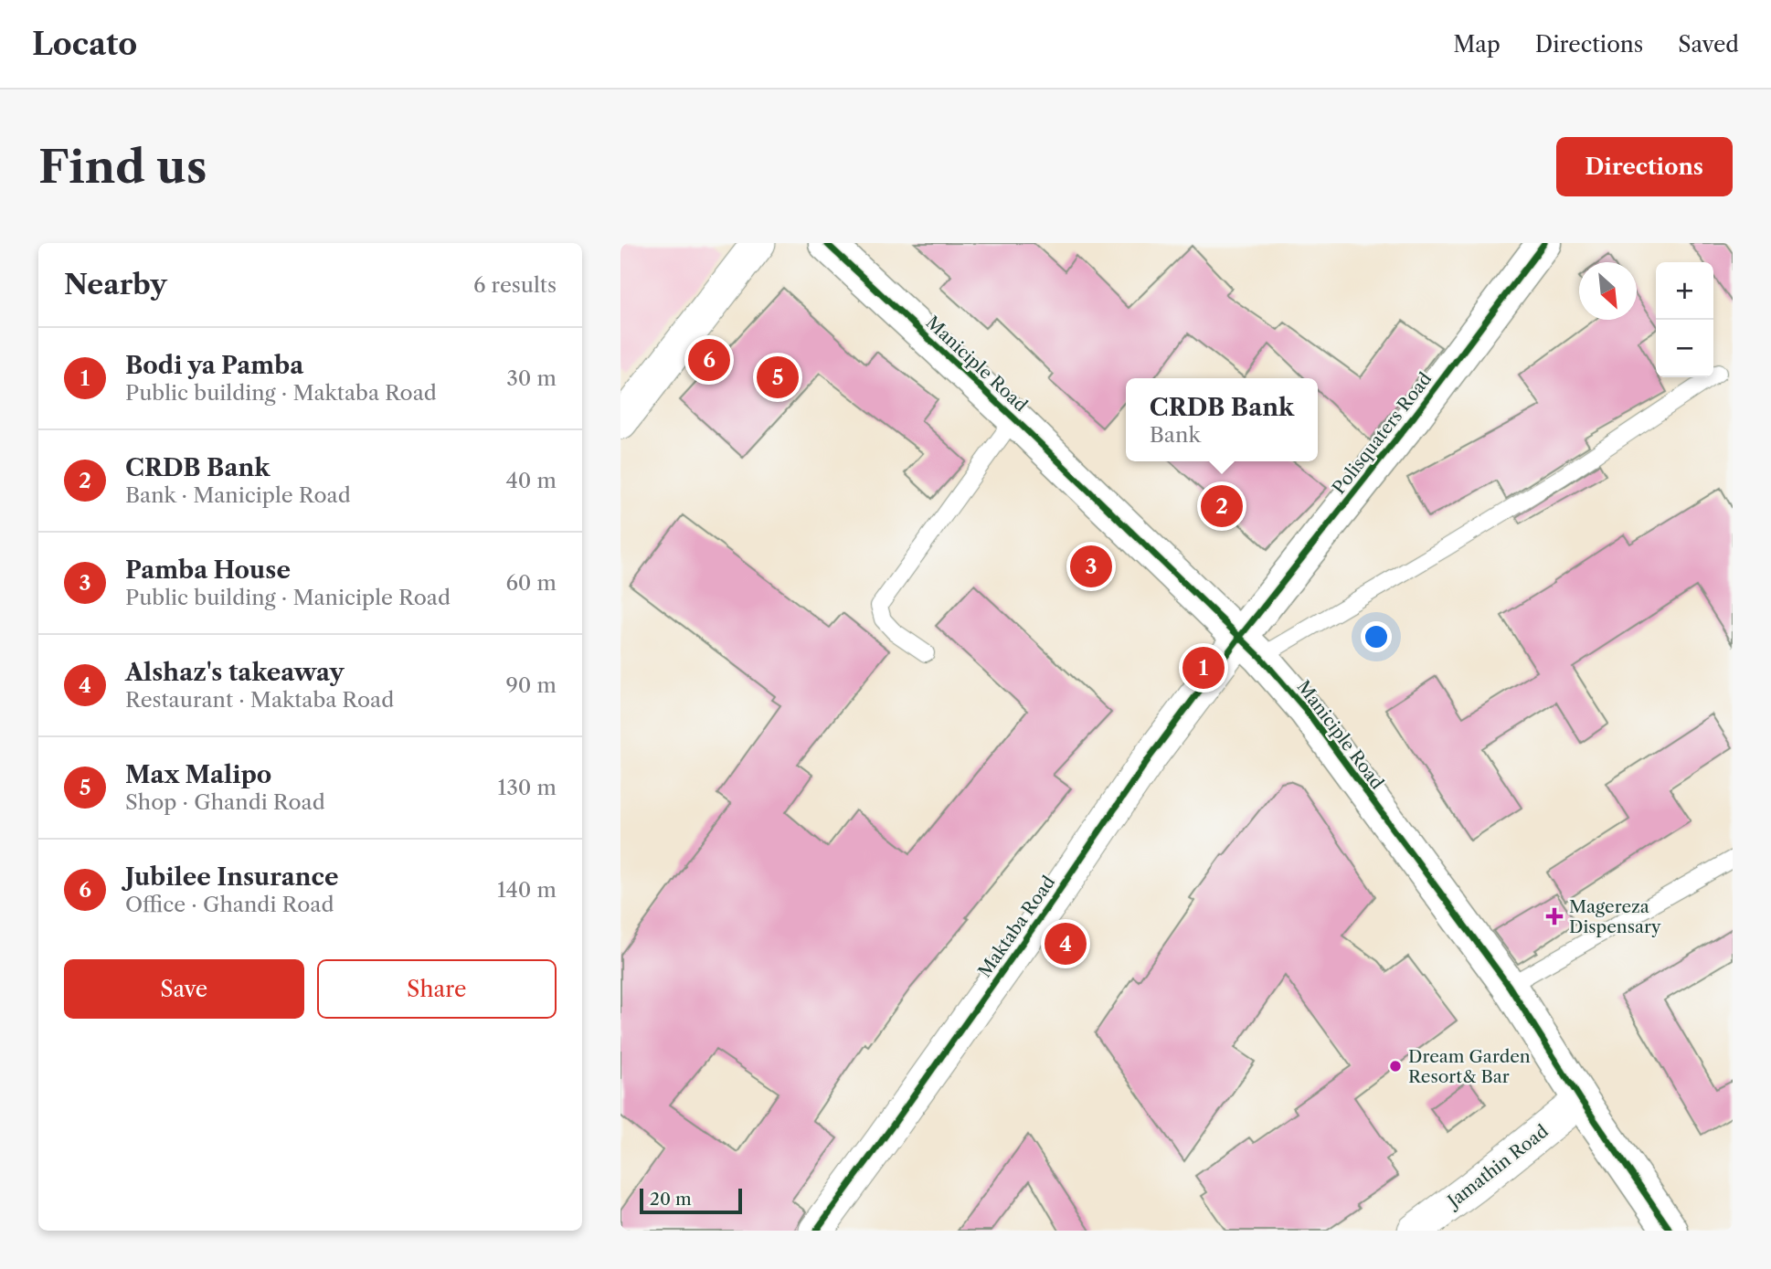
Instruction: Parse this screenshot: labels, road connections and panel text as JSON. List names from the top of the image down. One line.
{"streets":{"street":["Maniciple Road","Polisquaters Road","Maktaba Road","Jamathin Road"]},"crossings":[["Maniciple Road","Polisquaters Road"],["Maniciple Road","Maktaba Road"],["Maniciple Road","Jamathin Road"],["Polisquaters Road","Maktaba Road"]],"places":{"health":["Magereza Dispensary"],"other":["Dream Garden Resort& Bar"]},"scale_bar":"20 m","north":"bottom right","page":{"header":"Locato","nav":["Map","Directions","Saved"],"buttons":["Directions",["Save","Share"]],"title":"Find us","heading":["Nearby","6 results"],"map_buttons":["+","−"],"list":[{"mark":"1","name":"Bodi ya Pamba","note":"Public building · Maktaba Road","value":"30 m"},{"mark":"2","name":"CRDB Bank","note":"Bank · Maniciple Road","value":"40 m"},{"mark":"3","name":"Pamba House","note":"Public building · Maniciple Road","value":"60 m"},{"mark":"4","name":"Alshaz's takeaway","note":"Restaurant · Maktaba Road","value":"90 m"},{"mark":"5","name":"Max Malipo","note":"Shop · Ghandi Road","value":"130 m"},{"mark":"6","name":"Jubilee Insurance","note":"Office · Ghandi Road","value":"140 m"}],"pins":["6","5","2","3","1","4"],"popup":["CRDB Bank","Bank"],"scale":"20 m"}}
